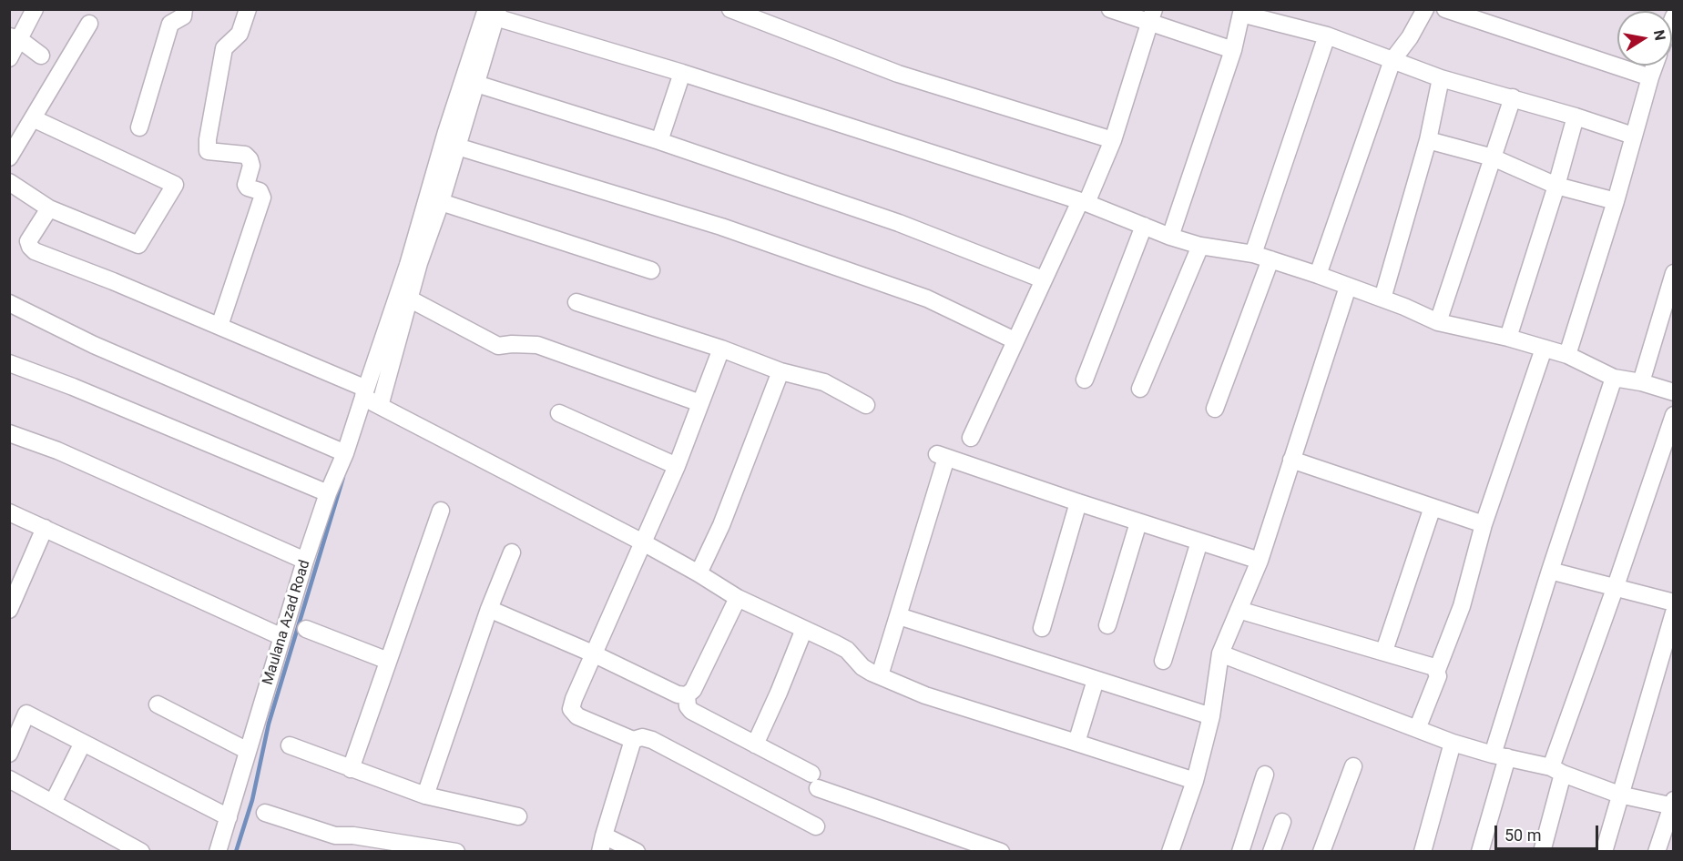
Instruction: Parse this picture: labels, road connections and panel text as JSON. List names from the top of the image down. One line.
{"streets":{"street":["Maulana Azad Road"]},"scale_bar":"50 m","north":"right"}
